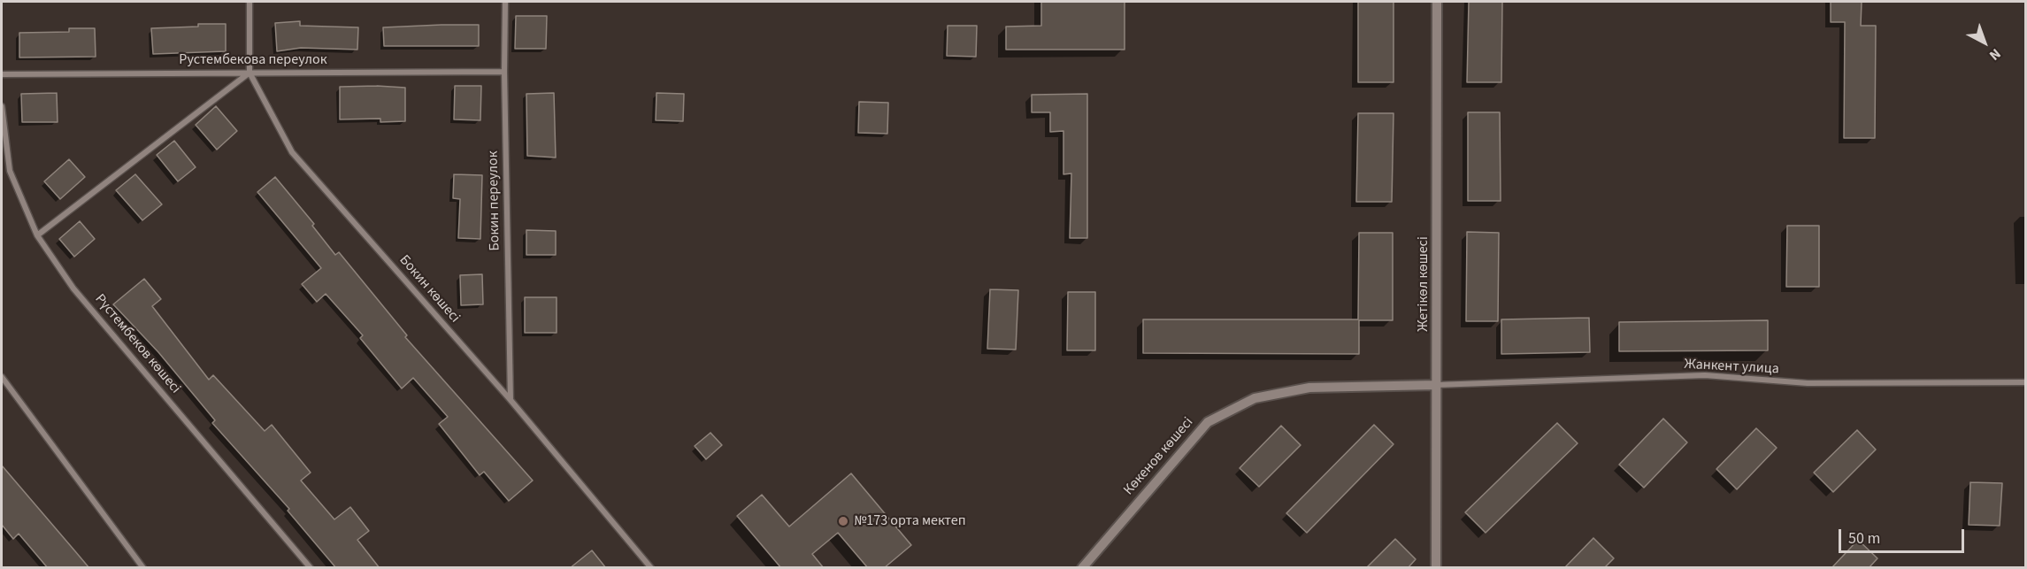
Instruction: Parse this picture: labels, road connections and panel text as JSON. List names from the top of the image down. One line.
{"streets":{"street":["Рустембекова переулок","Бокин переулок","Жетікөл көшесі","Бокин көшесі","Рүстембеков көшесі","Жанкент улица","Көкенов көшесі"]},"crossings":[["Рустембекова переулок","Бокин переулок"],["Рустембекова переулок","Бокин көшесі"],["Бокин переулок","Бокин көшесі"],["Жетікөл көшесі","Жанкент улица"],["Жетікөл көшесі","Көкенов көшесі"],["Жанкент улица","Көкенов көшесі"]],"places":["№173 орта мектеп"],"scale_bar":"50 m","north":"bottom right"}
